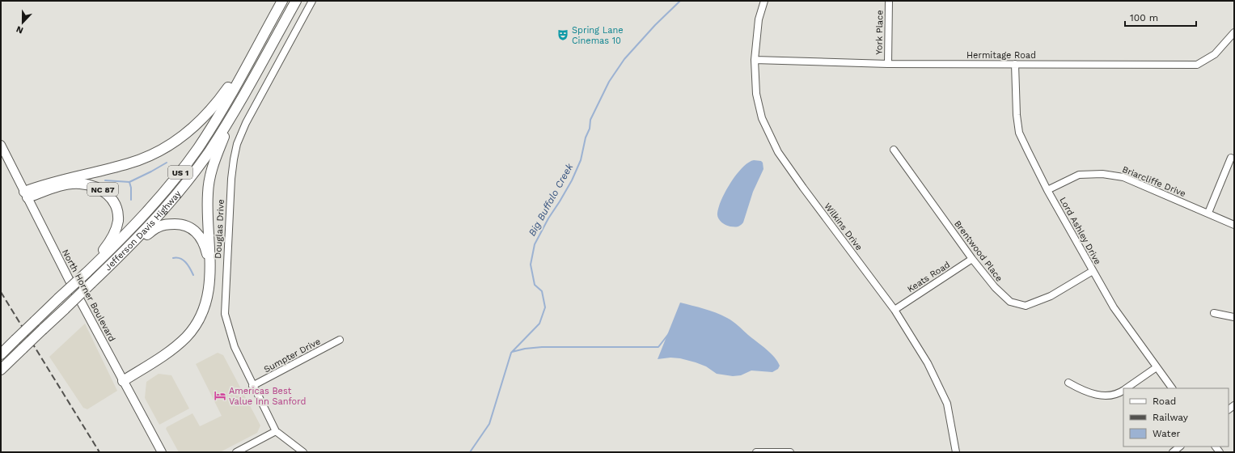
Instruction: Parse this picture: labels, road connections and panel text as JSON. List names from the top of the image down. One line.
{"streets":{"highway":["US 1","NC 87","Jefferson Davis Highway"],"main road":["North Horner Boulevard"],"street":["York Place","Hermitage Road","Briarcliffe Drive","Wilkins Drive","Douglas Drive","Lord Ashley Drive","Brentwood Place","Keats Road","Sumpter Drive"]},"crossings":[["York Place","Hermitage Road"],["Hermitage Road","Wilkins Drive"],["Hermitage Road","Lord Ashley Drive"],["Briarcliffe Drive","Lord Ashley Drive"],["NC 87","Jefferson Davis Highway"],["NC 87","North Horner Boulevard"],["Wilkins Drive","Keats Road"],["Douglas Drive","Sumpter Drive"],["Lord Ashley Drive","Brentwood Place"],["Brentwood Place","Keats Road"]],"water":["Big Buffalo Creek"],"places":{"theatre":["Spring Lane Cinemas 10"],"hotel":["Americas Best Value Inn Sanford"]},"legend":["Road","Railway","Water"],"scale_bar":"100 m","north":"bottom"}
